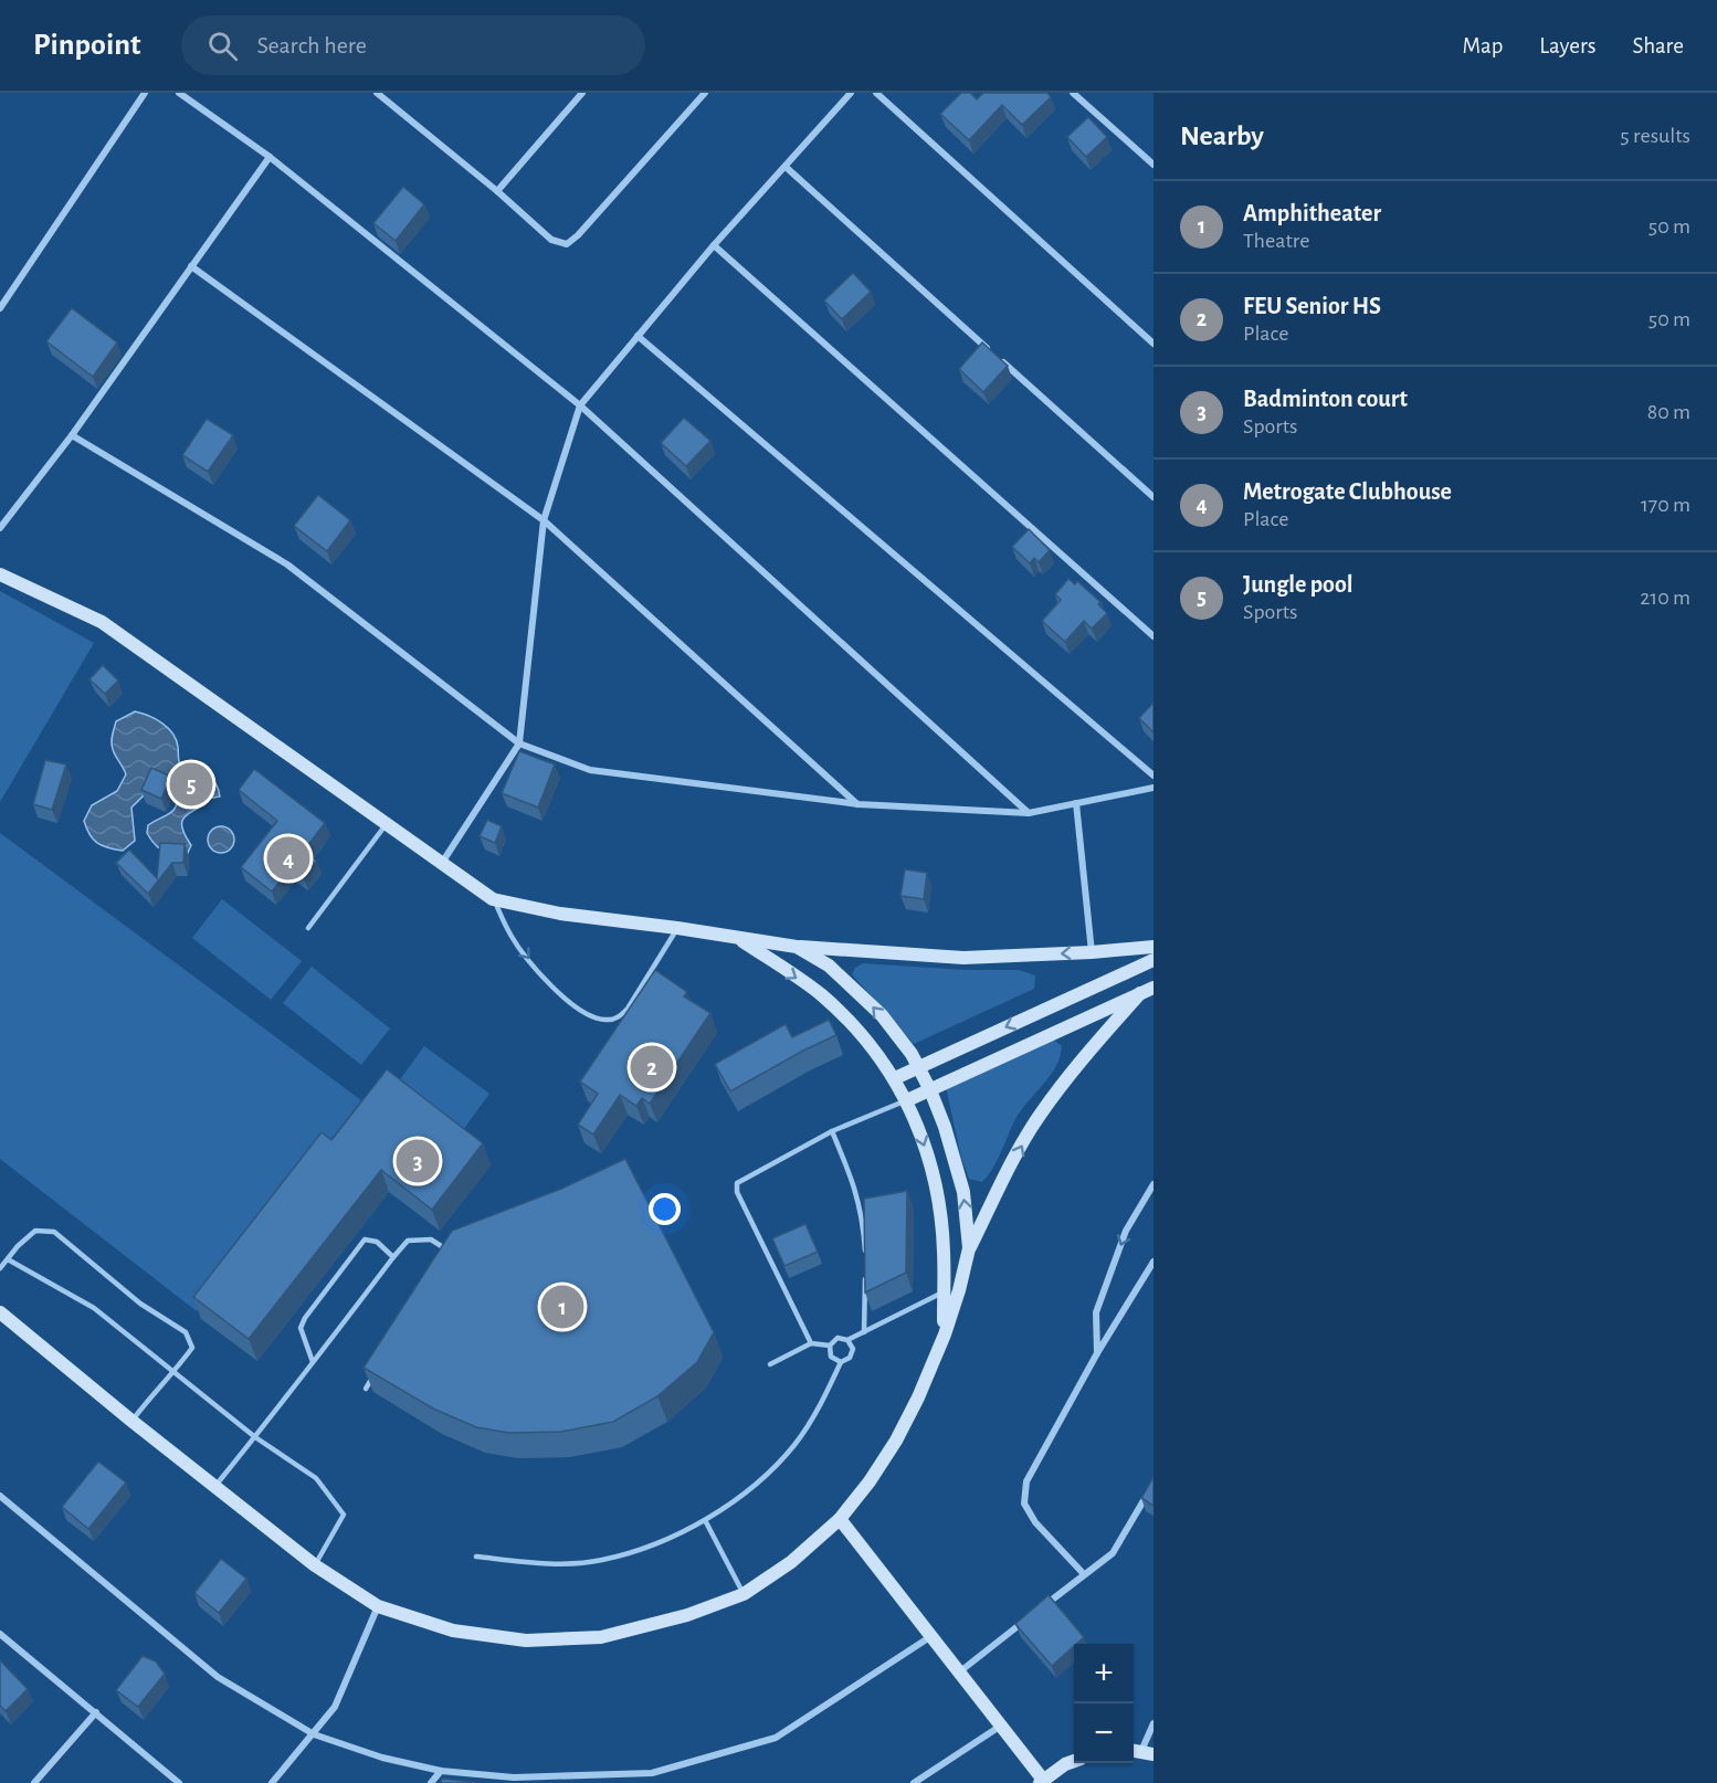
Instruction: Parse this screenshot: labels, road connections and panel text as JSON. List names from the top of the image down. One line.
{"page":{"header":"Pinpoint","search":"Search here","nav":["Map","Layers","Share"],"heading":["Nearby","5 results"],"list":[{"mark":"1","name":"Amphitheater","note":"Theatre","value":"50 m"},{"mark":"2","name":"FEU Senior HS","note":"Place","value":"50 m"},{"mark":"3","name":"Badminton court","note":"Sports","value":"80 m"},{"mark":"4","name":"Metrogate Clubhouse","note":"Place","value":"170 m"},{"mark":"5","name":"Jungle pool","note":"Sports","value":"210 m"}],"pins":["5","4","2","3","1"],"map_buttons":["+","−"]}}
